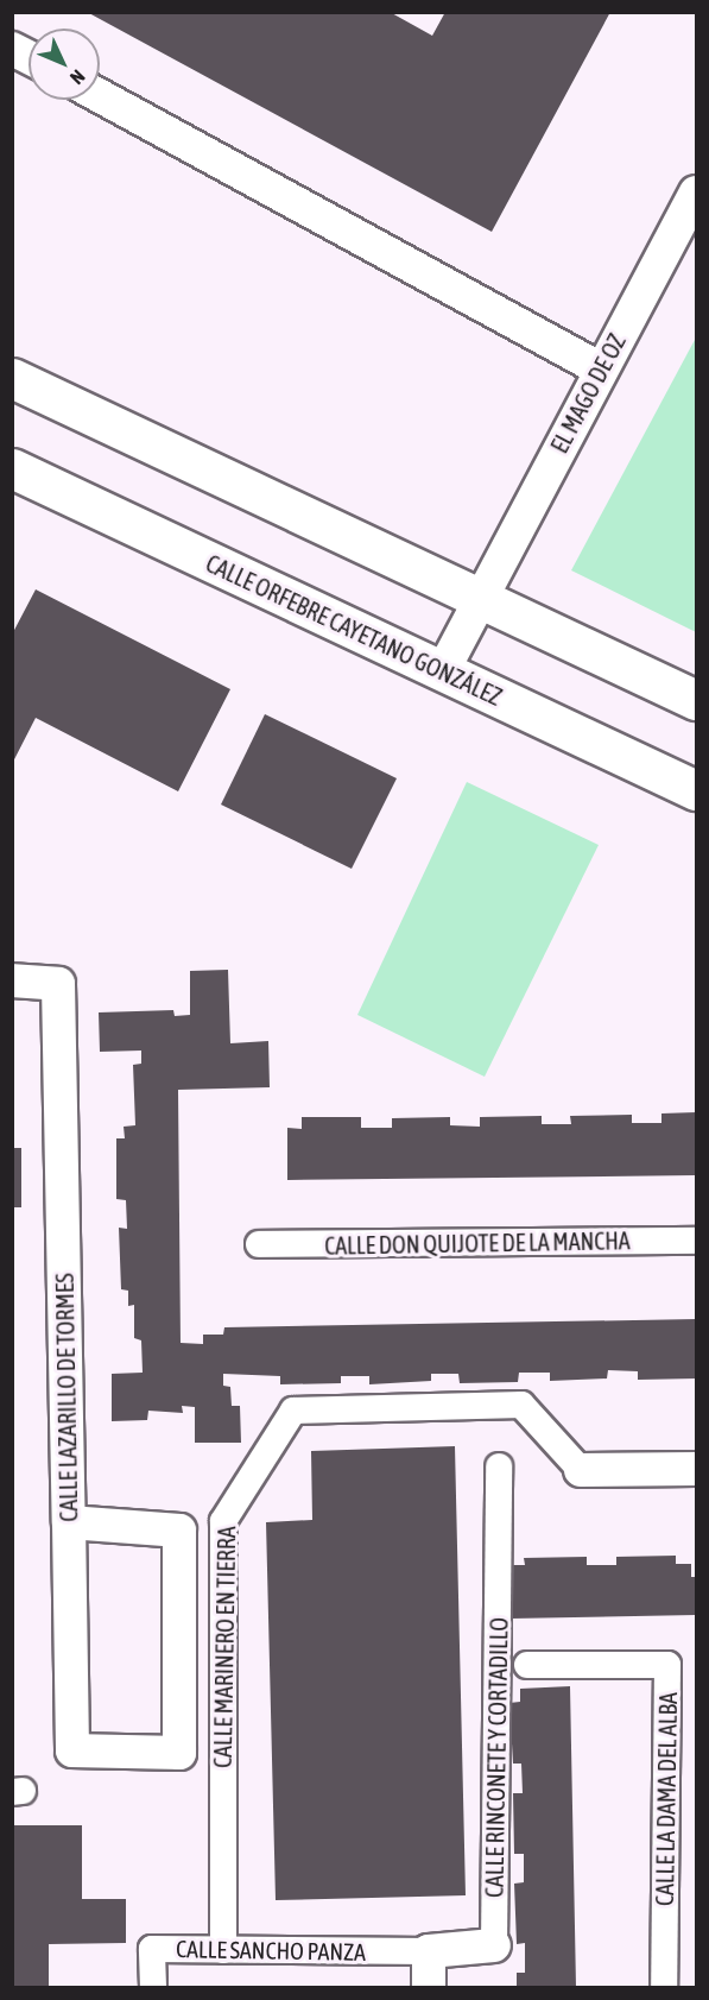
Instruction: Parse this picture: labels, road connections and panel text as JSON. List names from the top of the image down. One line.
{"streets":{"street":["EL MAGO DE OZ","CALLE ORFEBRE CAYETANO GONZÁLEZ","CALLE DON QUIJOTE DE LA MANCHA","CALLE LAZARILLO DE TORMES","CALLE MARINERO EN TIERRA","CALLE RINCONETE Y CORTADILLO","CALLE LA DAMA DEL ALBA","CALLE SANCHO PANZA"]},"crossings":[["EL MAGO DE OZ","CALLE ORFEBRE CAYETANO GONZÁLEZ"],["CALLE MARINERO EN TIERRA","CALLE SANCHO PANZA"],["CALLE RINCONETE Y CORTADILLO","CALLE SANCHO PANZA"]],"north":"bottom right"}
